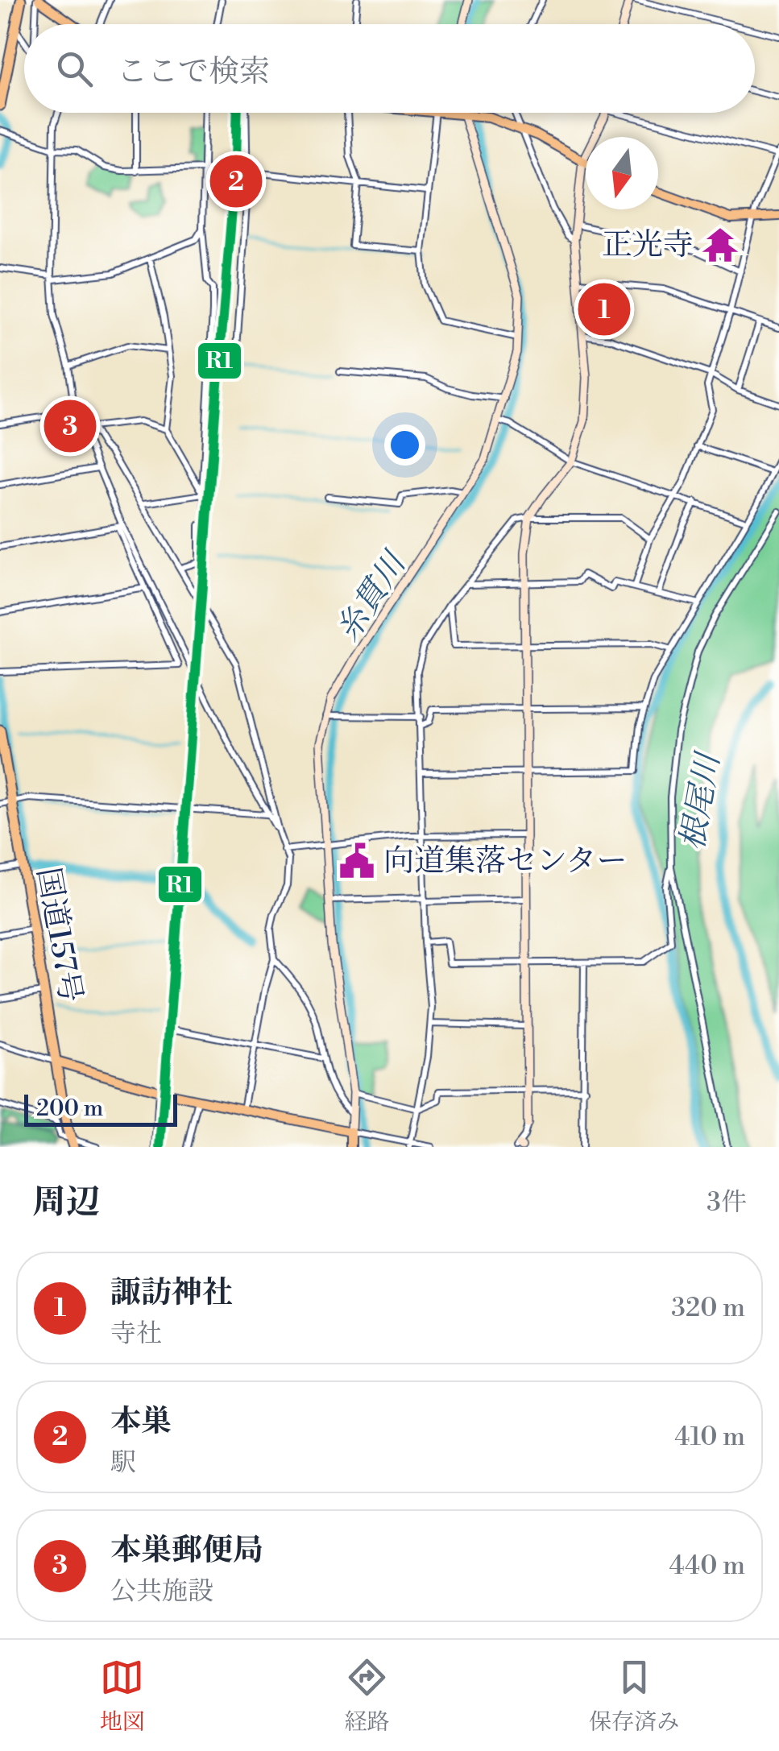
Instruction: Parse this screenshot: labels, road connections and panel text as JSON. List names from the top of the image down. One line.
{"streets":{"highway":["国道157号"]},"water":["糸貫川","根尾川"],"places":{"temple":["正光寺"],"public building":["向道集落センター"]},"lines":["transit line R1"],"scale_bar":"200 m","north":"bottom","page":{"search":"ここで検索","pins":["2","1","3"],"scale":"200 m","heading":["周辺","3件"],"list":[{"mark":"1","name":"諏訪神社","note":"寺社","value":"320 m"},{"mark":"2","name":"本巣","note":"駅","value":"410 m"},{"mark":"3","name":"本巣郵便局","note":"公共施設","value":"440 m"}],"nav":["地図","経路","保存済み"]}}
